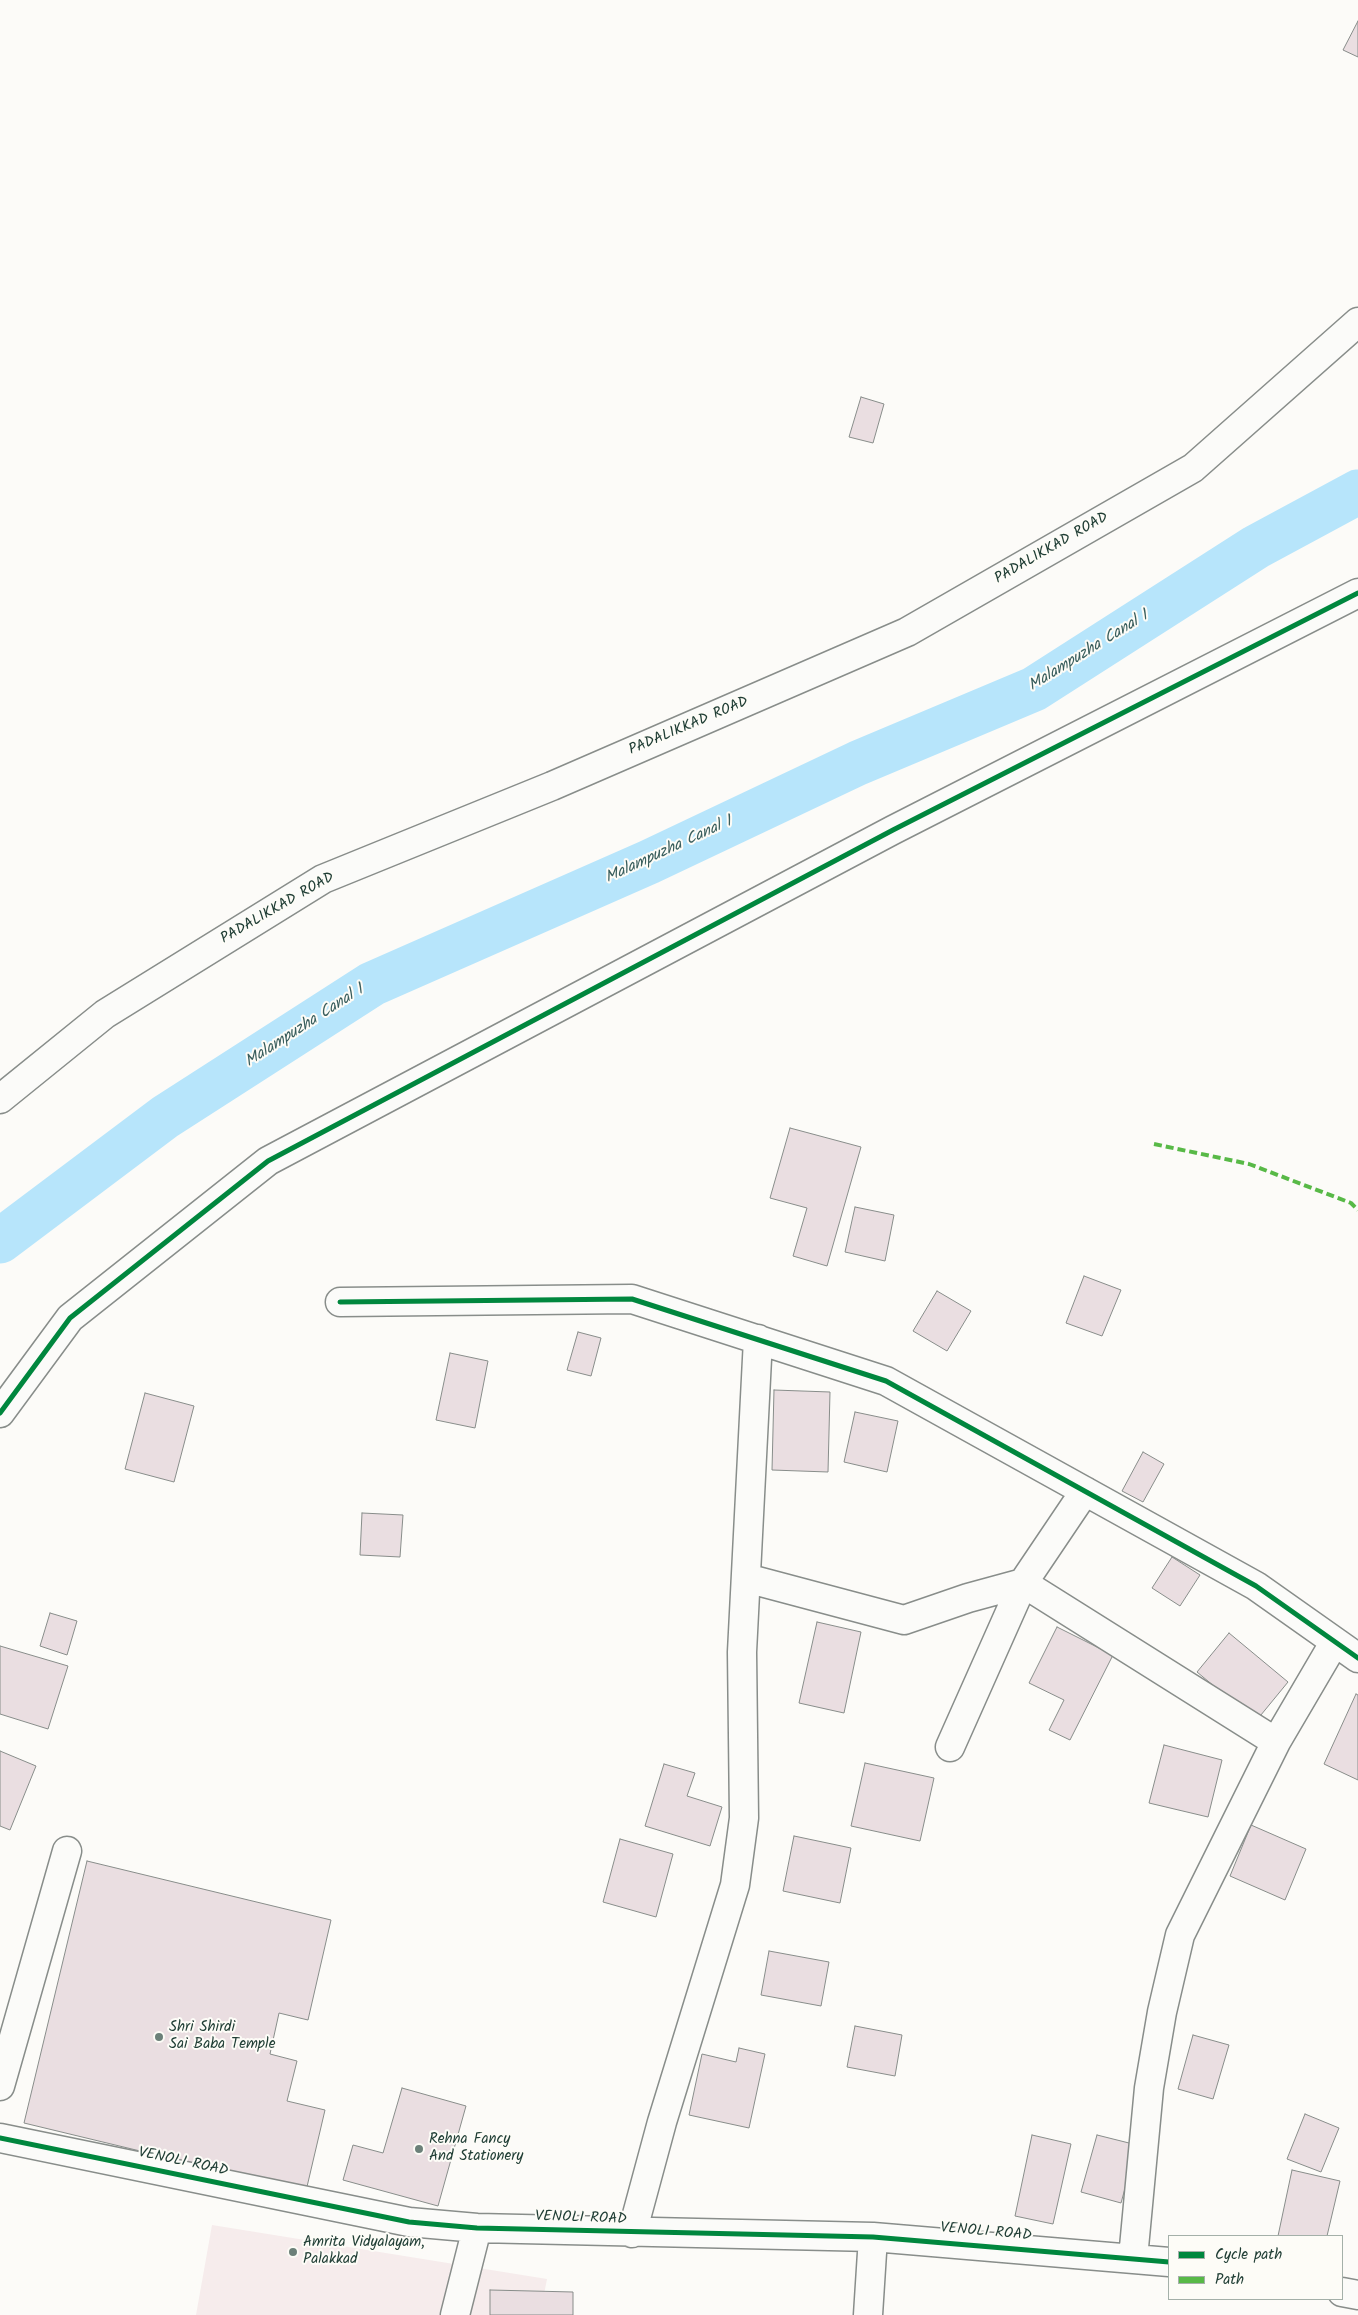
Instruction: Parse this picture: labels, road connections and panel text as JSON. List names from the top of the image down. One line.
{"streets":{"street":["PADALIKKAD ROAD","VENOLI ROAD"]},"water":["Malampuzha Canal 1"],"places":["Shri Shirdi Sai Baba Temple","Rehna Fancy And Stationery","Amrita Vidyalayam, Palakkad"],"legend":["Cycle path","Path"]}
